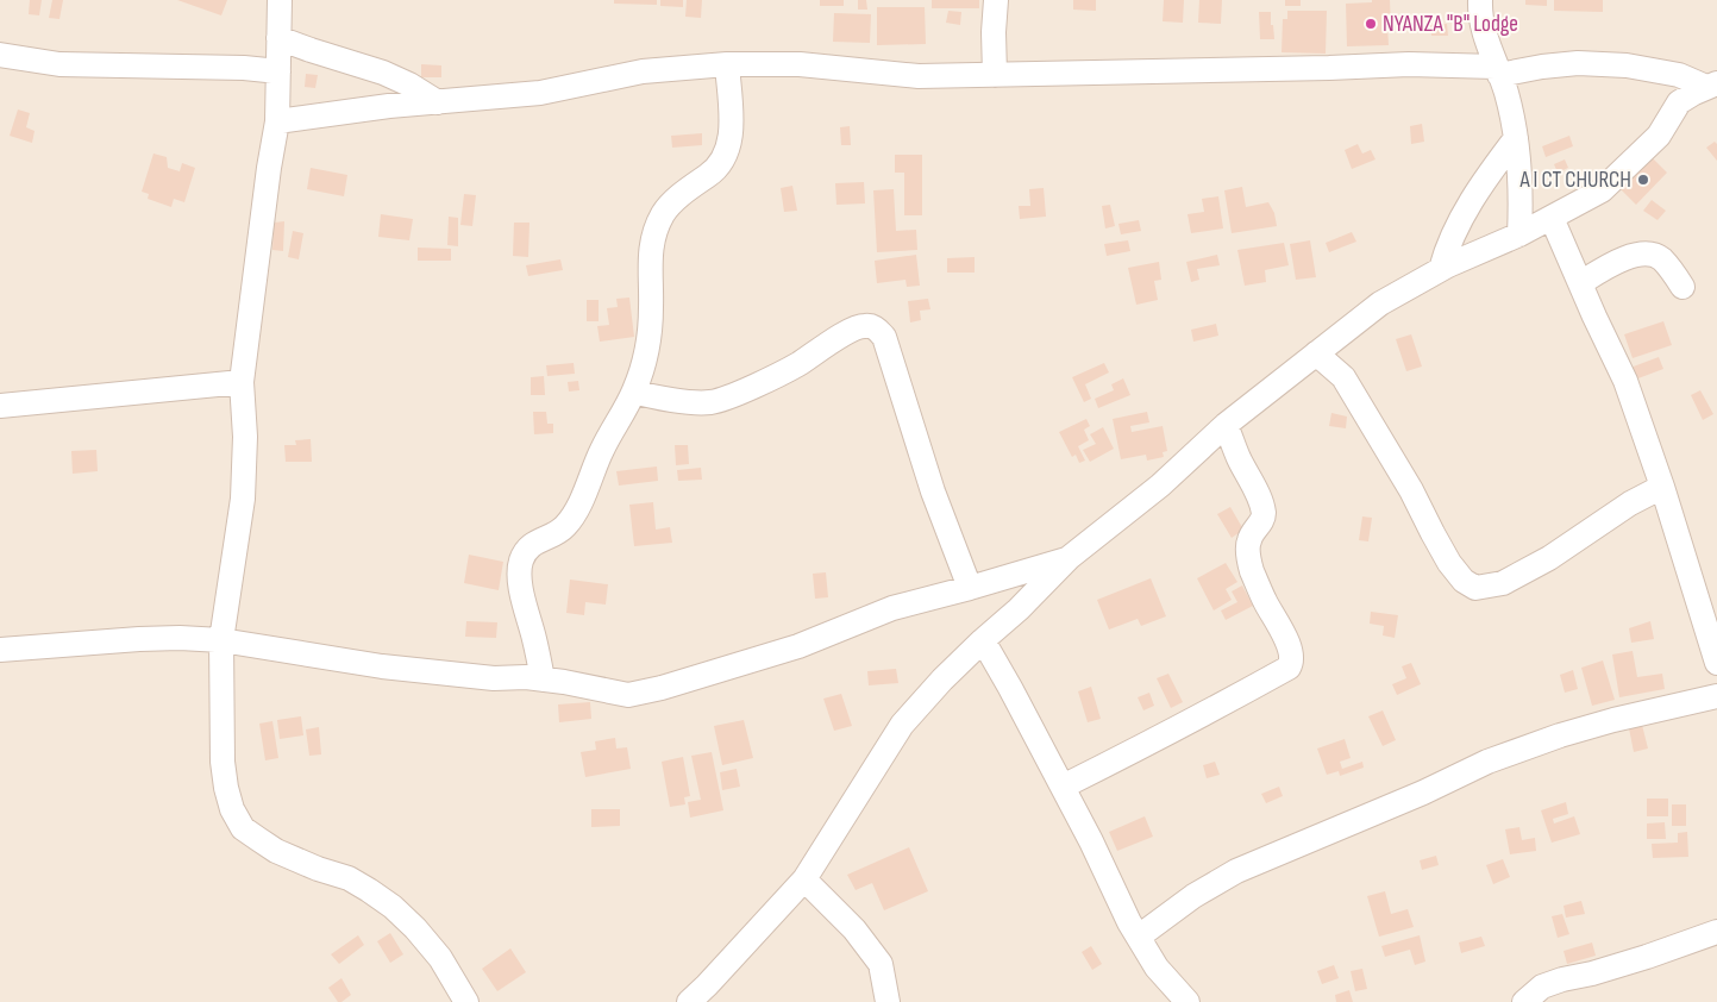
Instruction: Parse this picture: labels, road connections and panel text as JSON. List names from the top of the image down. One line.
{"places":["NYANZA \"B\" Lodge","A I CT CHURCH"]}
